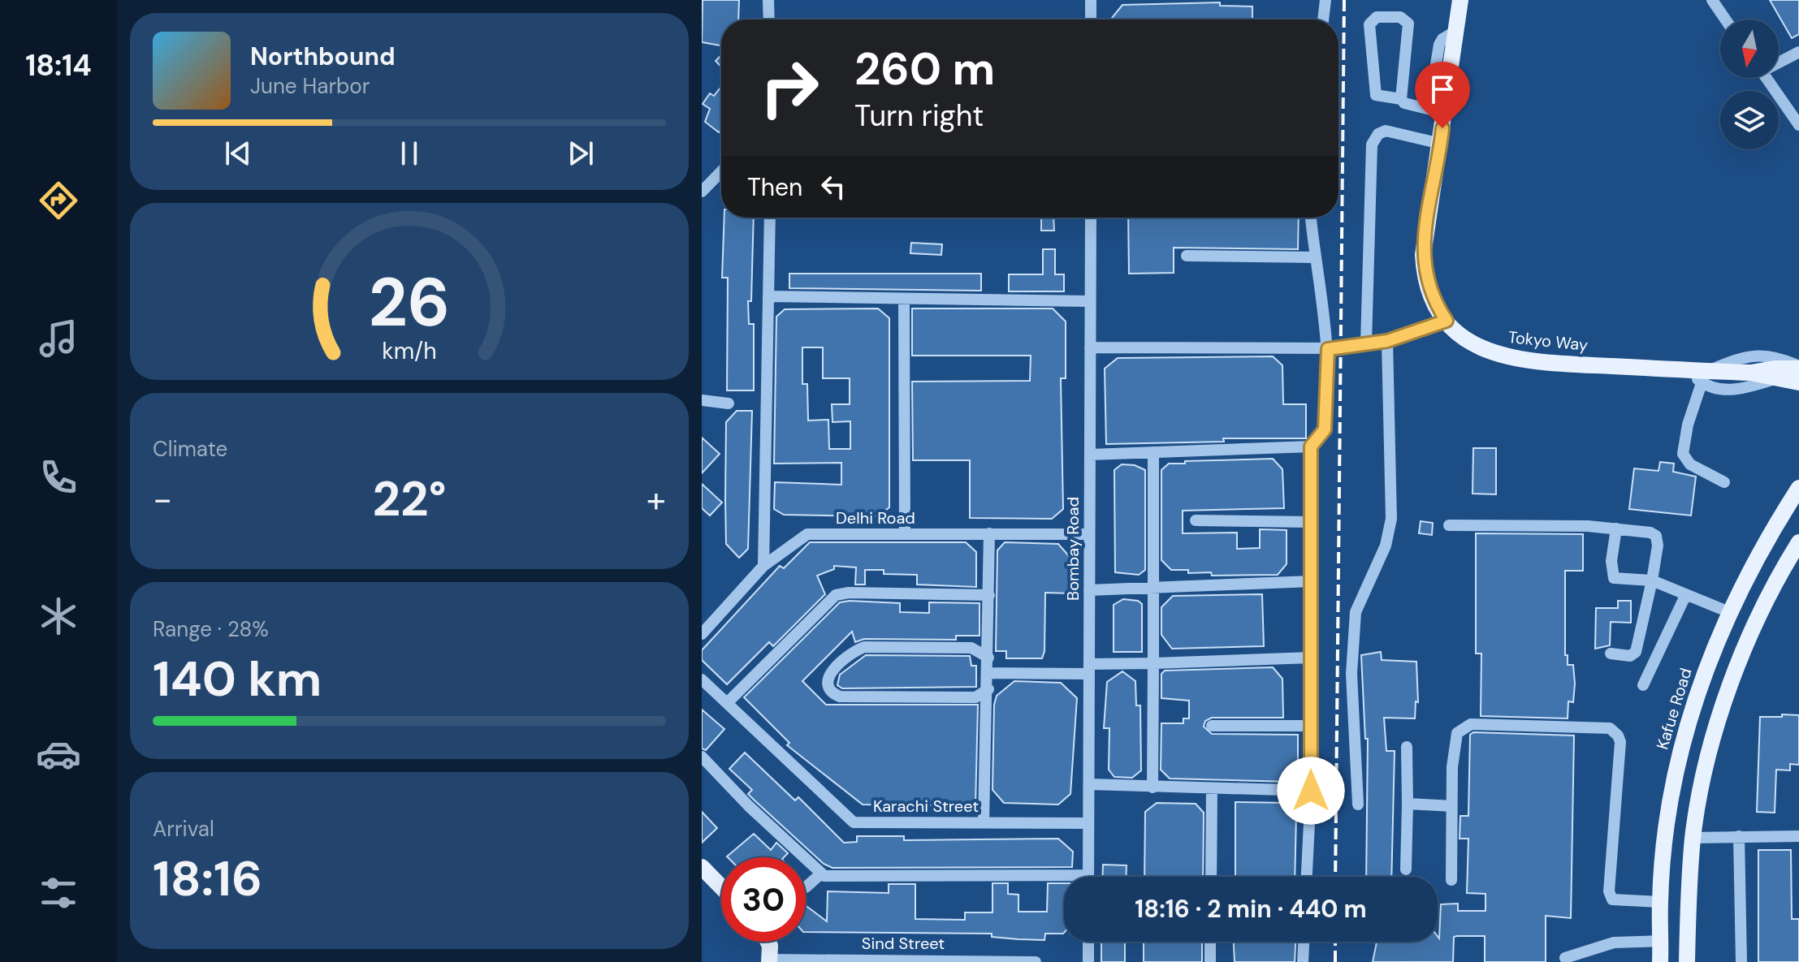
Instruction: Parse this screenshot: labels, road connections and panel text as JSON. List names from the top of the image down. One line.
{"streets":{"main road":["Tokyo Way","Kafue Road"],"street":["Delhi Road","Bombay Road","Karachi Street","Sind Street"]},"crossings":[["Delhi Road","Bombay Road"],["Bombay Road","Karachi Street"]],"north":"bottom","page":{"tabs":"18:14","turn":["260 m","Turn right"],"song":["Northbound","June Harbor"],"then":"Then","tile":["Climate",["Range · 28%","140 km"],["Arrival","18:16"]],"heat":["−","22°","+"],"limit":"30","trip":"18:16 · 2 min · 440 m","gauge":["26","km/h"]}}
